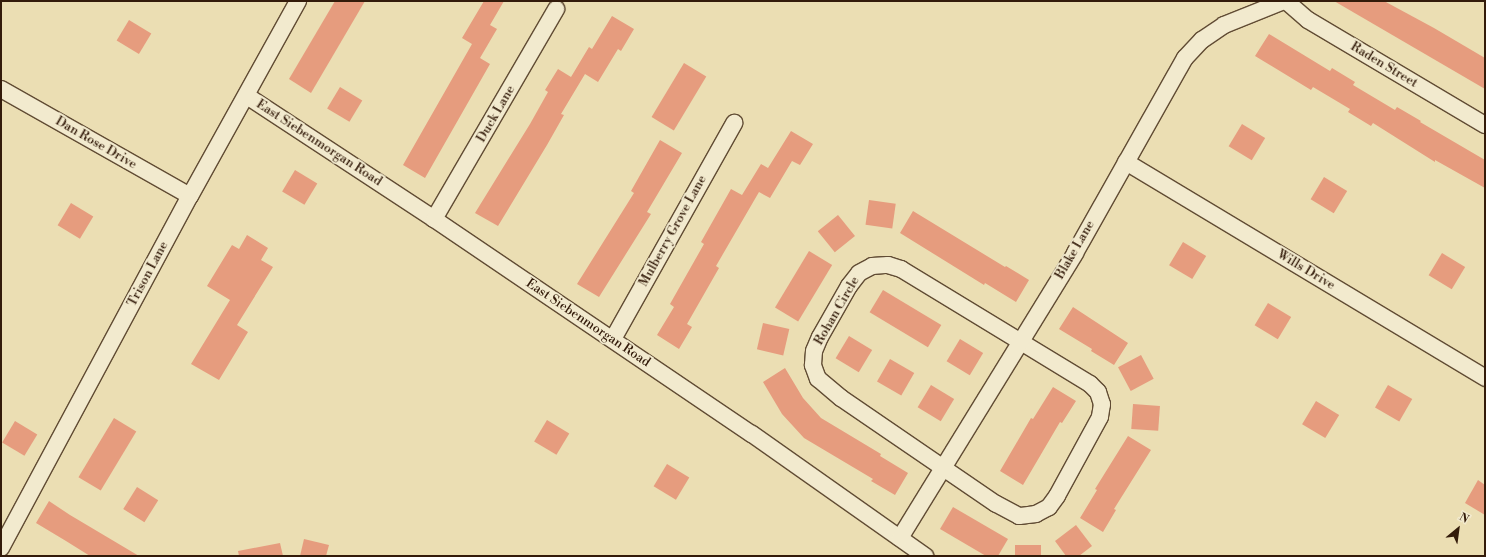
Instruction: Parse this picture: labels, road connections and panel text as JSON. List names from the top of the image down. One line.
{"streets":{"street":["Raden Street","Duck Lane","Dan Rose Drive","East Siebenmorgan Road","Mulberry Grove Lane","Blake Lane","Wills Drive","Trison Lane","Rohan Circle"]},"crossings":[["Raden Street","Blake Lane"],["Duck Lane","East Siebenmorgan Road"],["Dan Rose Drive","Trison Lane"],["East Siebenmorgan Road","Mulberry Grove Lane"],["East Siebenmorgan Road","Blake Lane"],["East Siebenmorgan Road","Trison Lane"],["Blake Lane","Wills Drive"],["Blake Lane","Rohan Circle"]],"north":"top right"}
